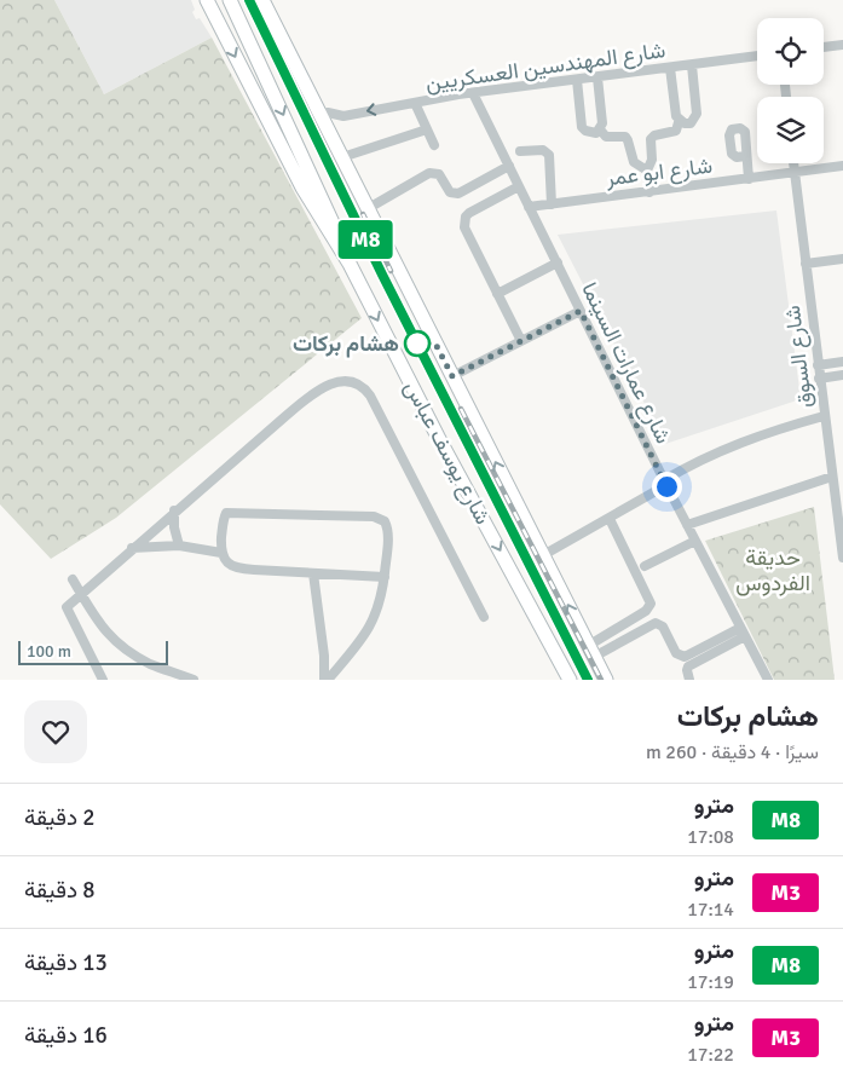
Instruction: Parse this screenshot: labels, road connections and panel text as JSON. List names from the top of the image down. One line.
{"streets":{"main road":["شارع يوسف عباس"],"street":["شارع المهندسين العسكريين","شارع ابو عمر","شارع السوق","شارع عمارات السينما"]},"crossings":[["شارع المهندسين العسكريين","شارع عمارات السينما"],["شارع المهندسين العسكريين","شارع يوسف عباس"],["شارع ابو عمر","شارع السوق"],["شارع ابو عمر","شارع عمارات السينما"]],"parks":["حديقة الفردوس"],"places":["هشام بركات"],"lines":["metro line M8"],"scale_bar":"100 m","page":{"on_map":"M8","scale":"100 m","heading":["هشام بركات","سيرًا · 4 دقيقة · 260 m"],"list":[{"mark":"M8","name":"مترو","note":"17:08","value":"2 دقيقة"},{"mark":"M3","name":"مترو","note":"17:14","value":"8 دقيقة"},{"mark":"M8","name":"مترو","note":"17:19","value":"13 دقيقة"},{"mark":"M3","name":"مترو","note":"17:22","value":"16 دقيقة"}]}}
